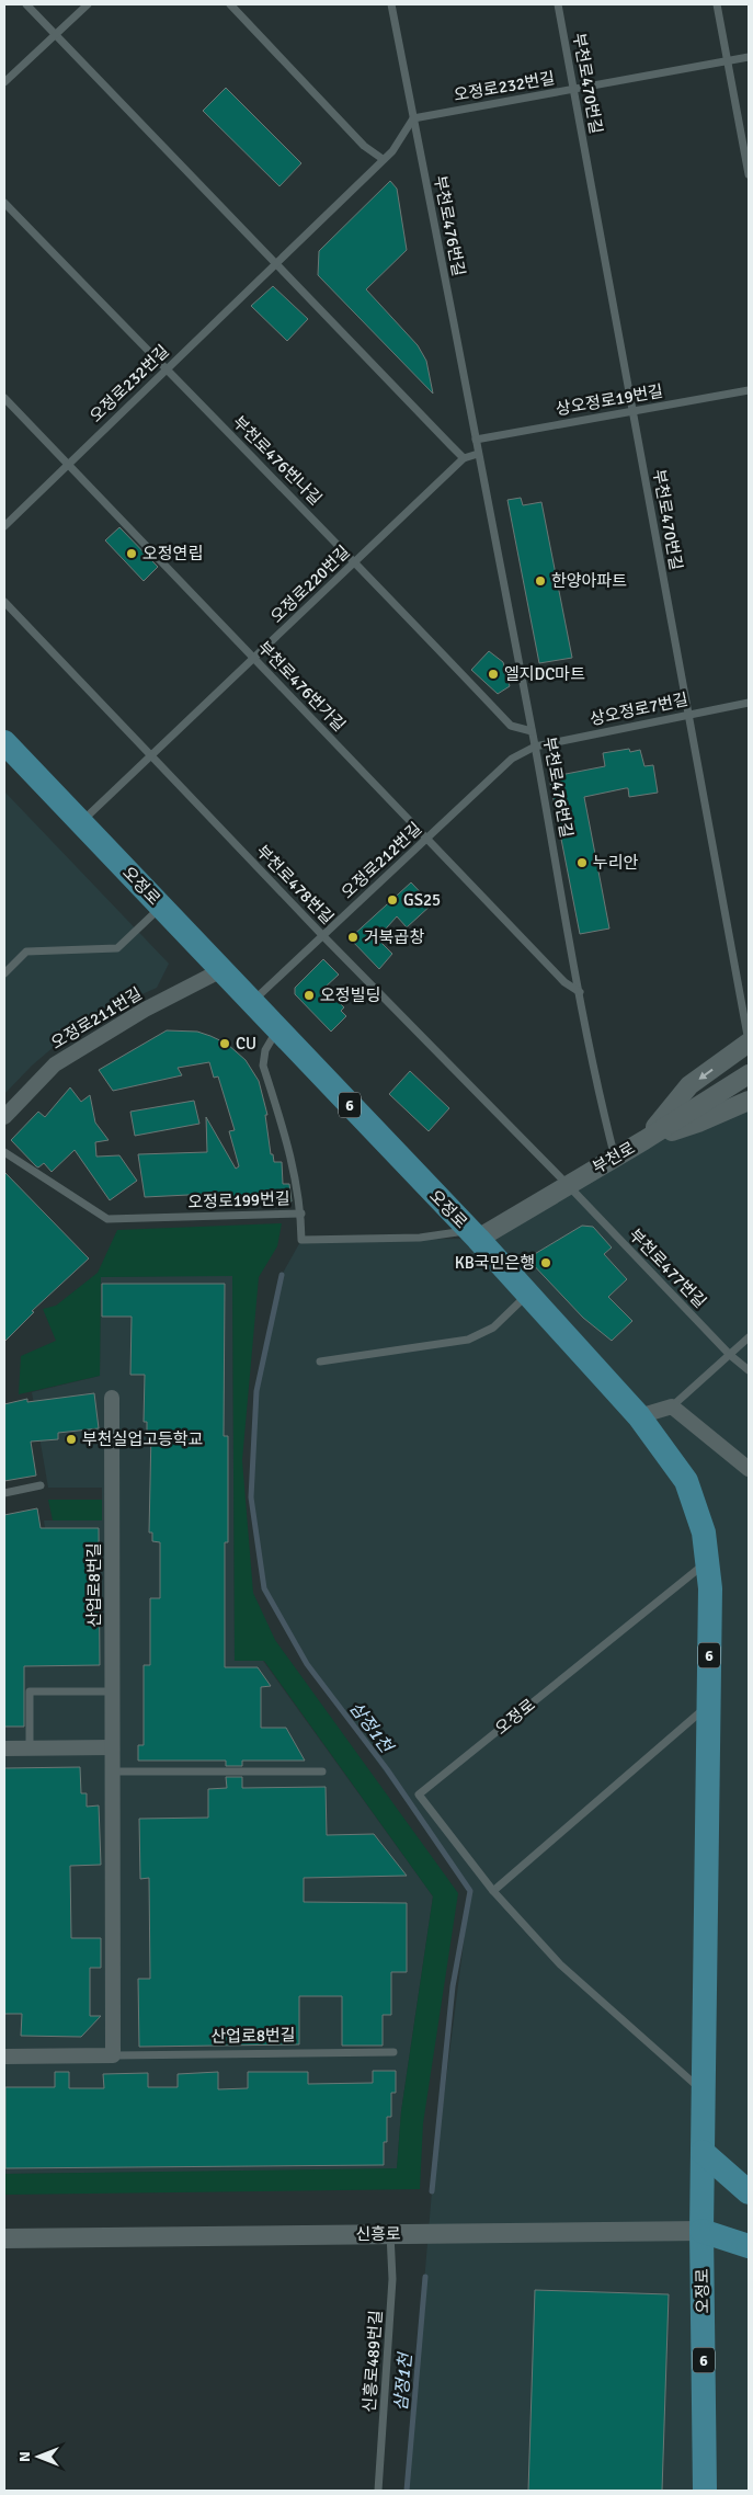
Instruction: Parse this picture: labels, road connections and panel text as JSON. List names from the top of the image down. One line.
{"streets":{"main road":["오정로","6","신흥로"],"street":["오정로211번길","부천로","산업로8번길"],"lane":["부천로470번길","오정로232번길","부천로476번길","상오정로19번길","부천로476번나길","오정로220번길","부천로476번가길","상오정로7번길","오정로212번길","부천로478번길","오정로199번길","부천로477번길","신흥로489번길"]},"crossings":[["부천로470번길","오정로232번길"],["부천로470번길","상오정로19번길"],["부천로470번길","상오정로7번길"],["오정로232번길","부천로476번길"],["오정로232번길","부천로476번나길"],["오정로232번길","부천로476번가길"],["부천로476번길","상오정로19번길"],["부천로476번길","부천로476번나길"],["부천로476번길","부천로476번가길"],["부천로476번길","상오정로7번길"],["부천로476번길","오정로212번길"],["부천로476번길","부천로"],["부천로476번나길","오정로220번길"],["오정로220번길","부천로476번가길"],["오정로220번길","부천로478번길"],["오정로220번길","오정로"],["부천로476번가길","오정로212번길"],["상오정로7번길","오정로212번길"],["오정로212번길","부천로478번길"],["오정로212번길","오정로"],["부천로478번길","부천로"],["부천로478번길","부천로477번길"],["오정로","오정로211번길"],["오정로","부천로"],["오정로","오정로199번길"],["오정로","신흥로"],["부천로","오정로199번길"],["부천로","부천로477번길"],["신흥로","신흥로489번길"]],"water":["삼정1천"],"places":["오정연립","한양아파트","엘지DC마트","누리안","GS25","거북곱창","오정빌딩","CU","KB국민은행","부천실업고등학교"],"north":"left"}
